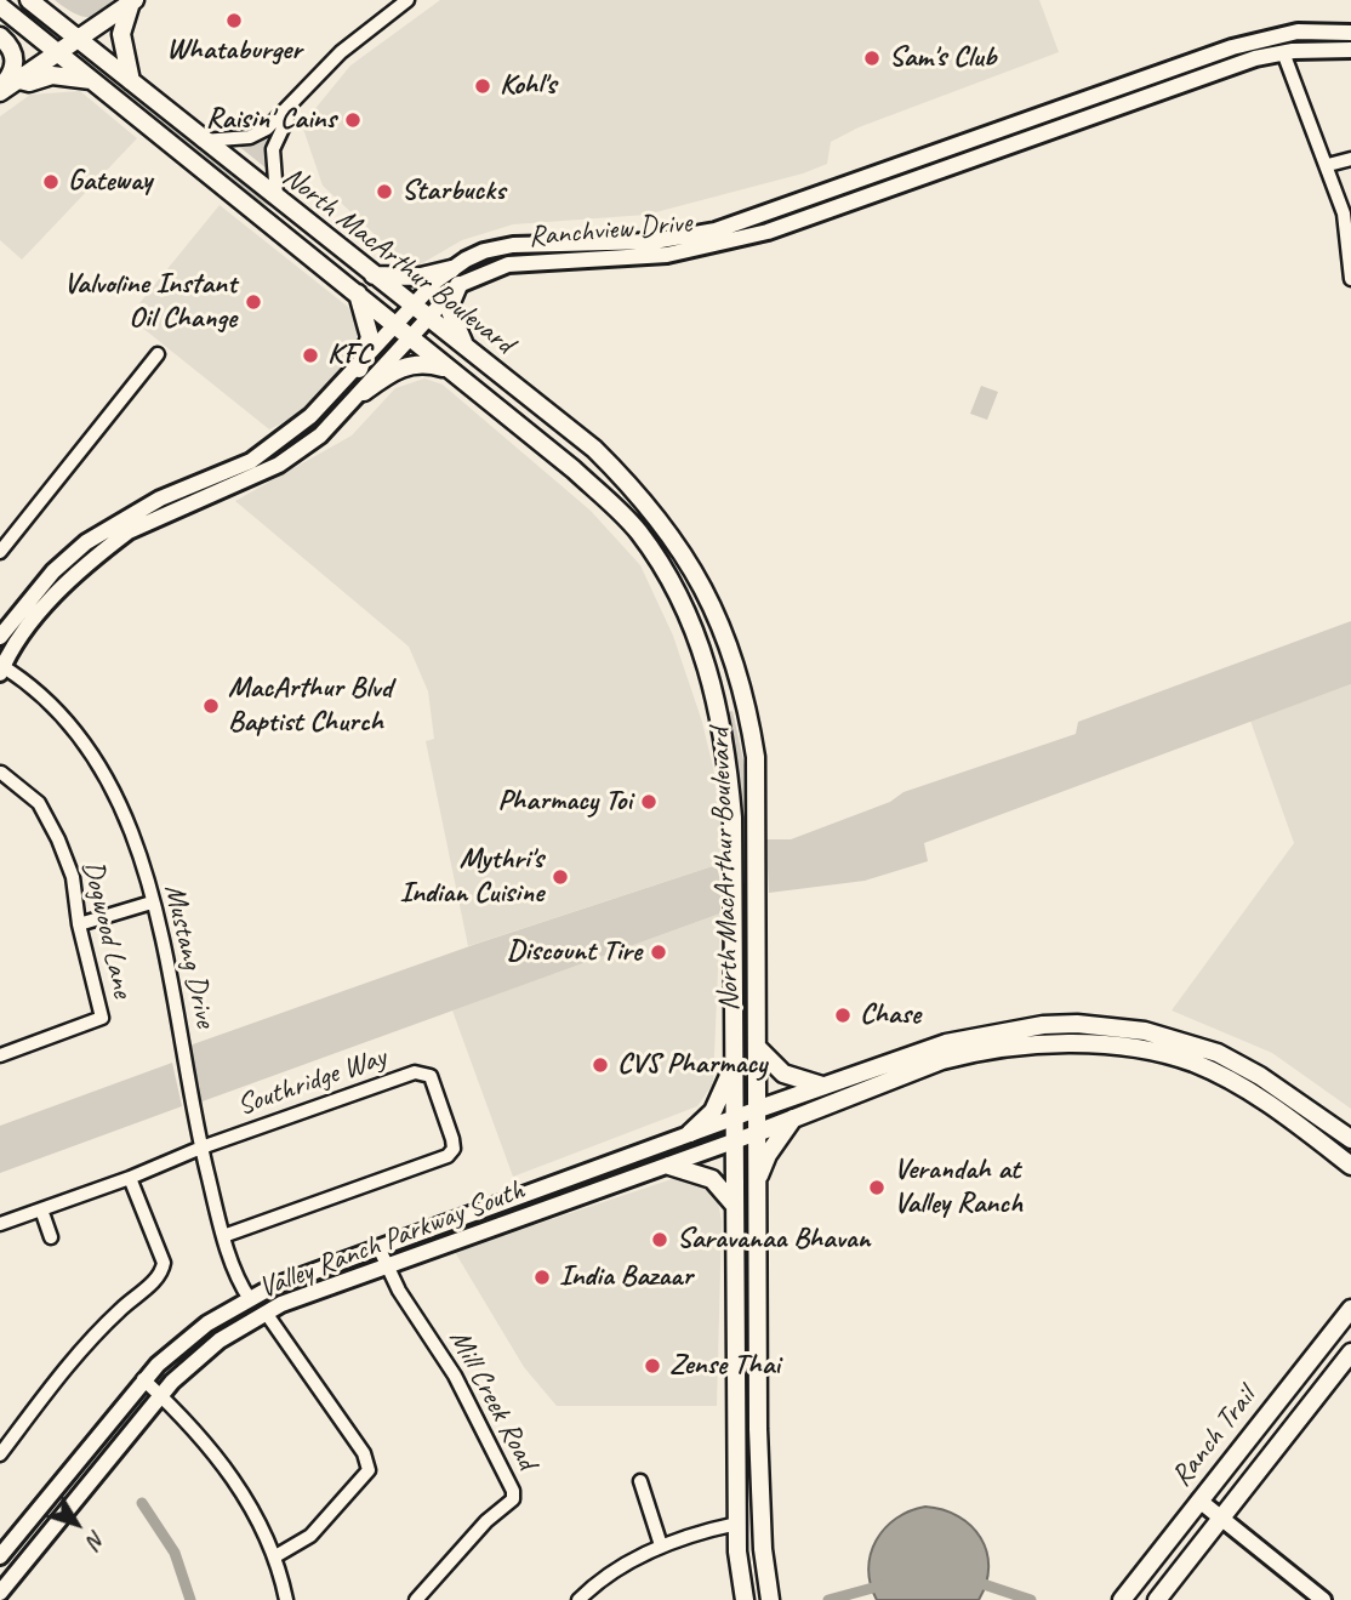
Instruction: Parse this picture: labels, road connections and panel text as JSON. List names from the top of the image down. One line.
{"streets":{"main road":["North MacArthur Boulevard","Ranch Trail"],"street":["Ranchview Drive","Dogwood Lane","Mustang Drive","Southridge Way","Valley Ranch Parkway South","Mill Creek Road"]},"crossings":[["Ranchview Drive","North MacArthur Boulevard"],["Ranchview Drive","Mustang Drive"],["North MacArthur Boulevard","Valley Ranch Parkway South"],["Mustang Drive","Southridge Way"],["Mustang Drive","Valley Ranch Parkway South"],["Valley Ranch Parkway South","Mill Creek Road"]],"places":["Whataburger","Sam's Club","Kohl's","Raisin' Cains","Gateway","Starbucks","Valvoline Instant Oil Change","KFC","MacArthur Blvd Baptist Church","Pharmacy Toi","Mythri's Indian Cuisine","Discount Tire","Chase","CVS Pharmacy","Verandah at Valley Ranch","Saravanaa Bhavan","India Bazaar","Zense Thai"],"north":"bottom right"}
